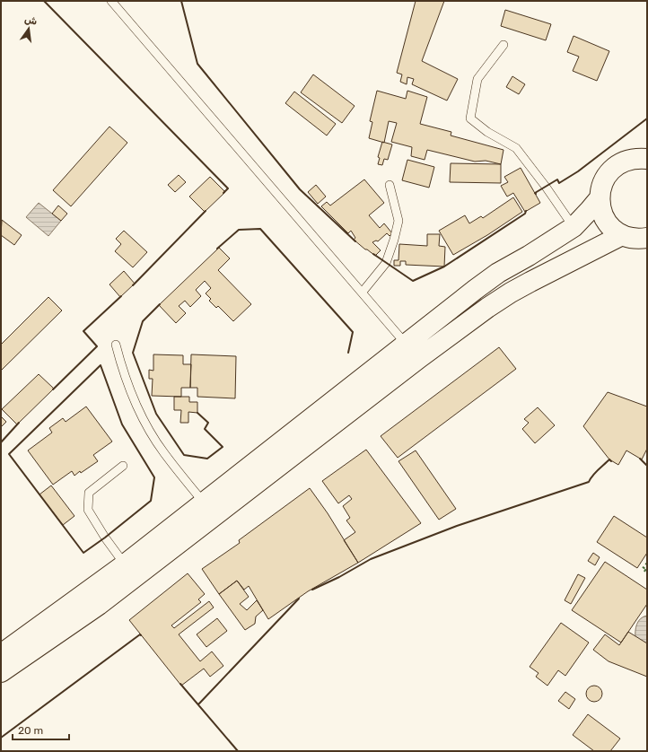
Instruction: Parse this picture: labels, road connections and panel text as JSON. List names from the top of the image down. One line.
{"scale_bar":"20 m","north":"top"}
